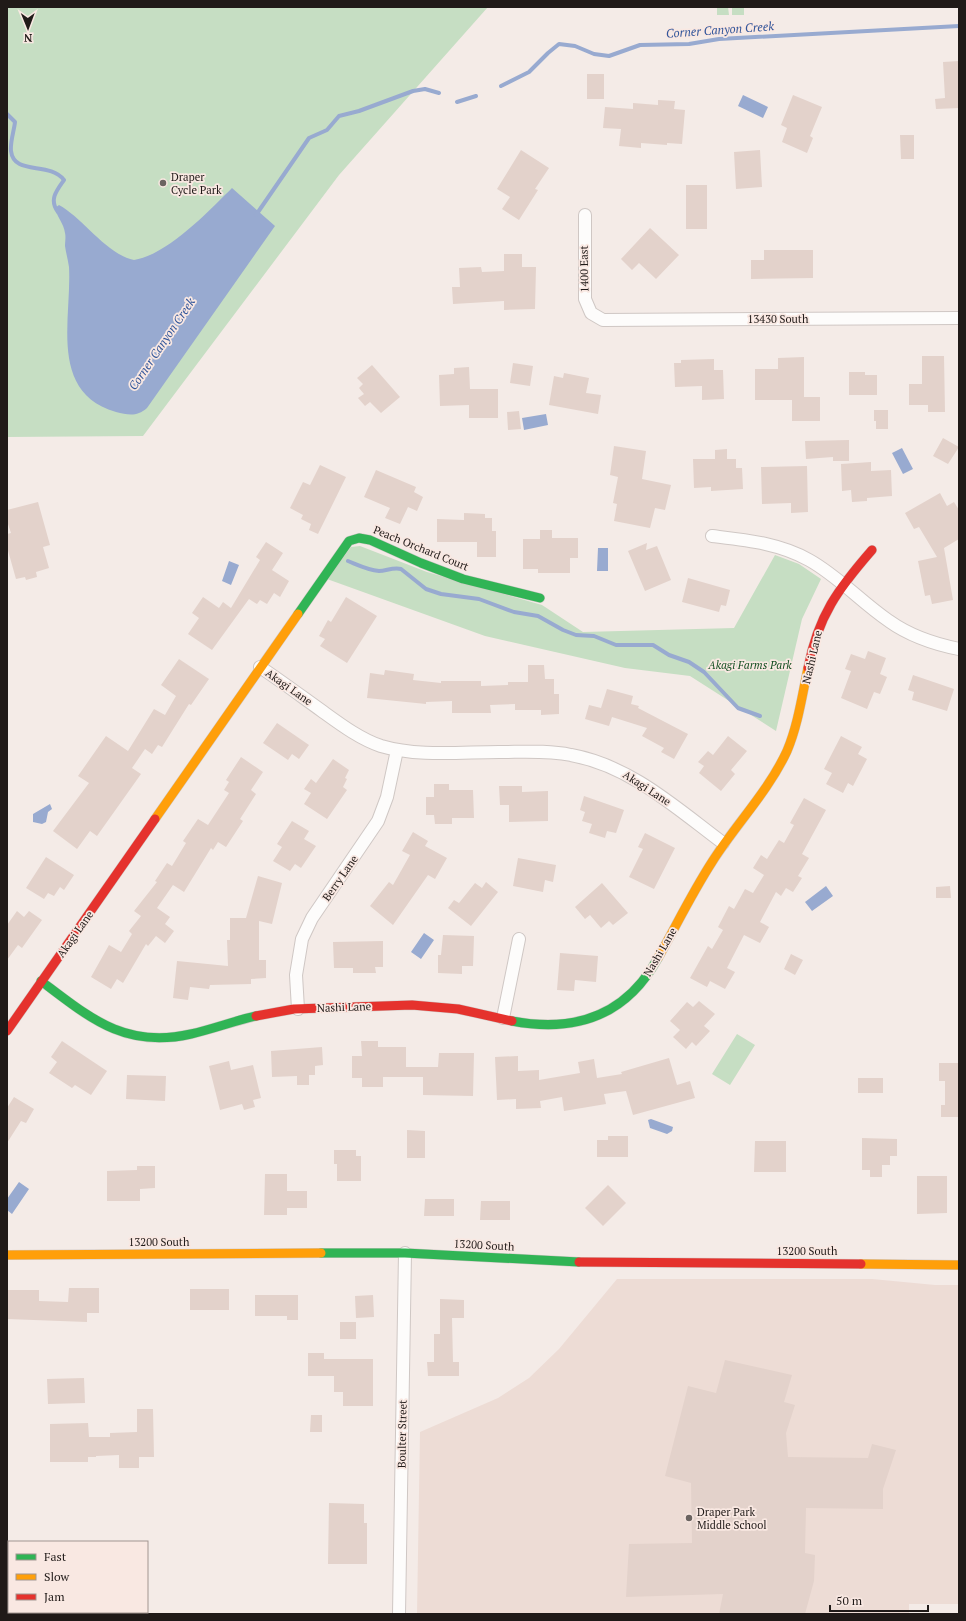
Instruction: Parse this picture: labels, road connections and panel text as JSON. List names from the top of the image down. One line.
{"streets":{"street":["1400 East","13430 South","Peach Orchard Court","Nashi Lane","Akagi Lane","Berry Lane","13200 South","Boulter Street"]},"crossings":[["1400 East","13430 South"],["Peach Orchard Court","Akagi Lane"],["Nashi Lane","Akagi Lane"],["Nashi Lane","Berry Lane"],["Akagi Lane","Berry Lane"],["13200 South","Boulter Street"]],"water":["Corner Canyon Creek"],"parks":["Akagi Farms Park"],"places":["Draper Cycle Park","Draper Park Middle School"],"legend":["Fast","Slow","Jam"],"scale_bar":"50 m","north":"bottom"}
